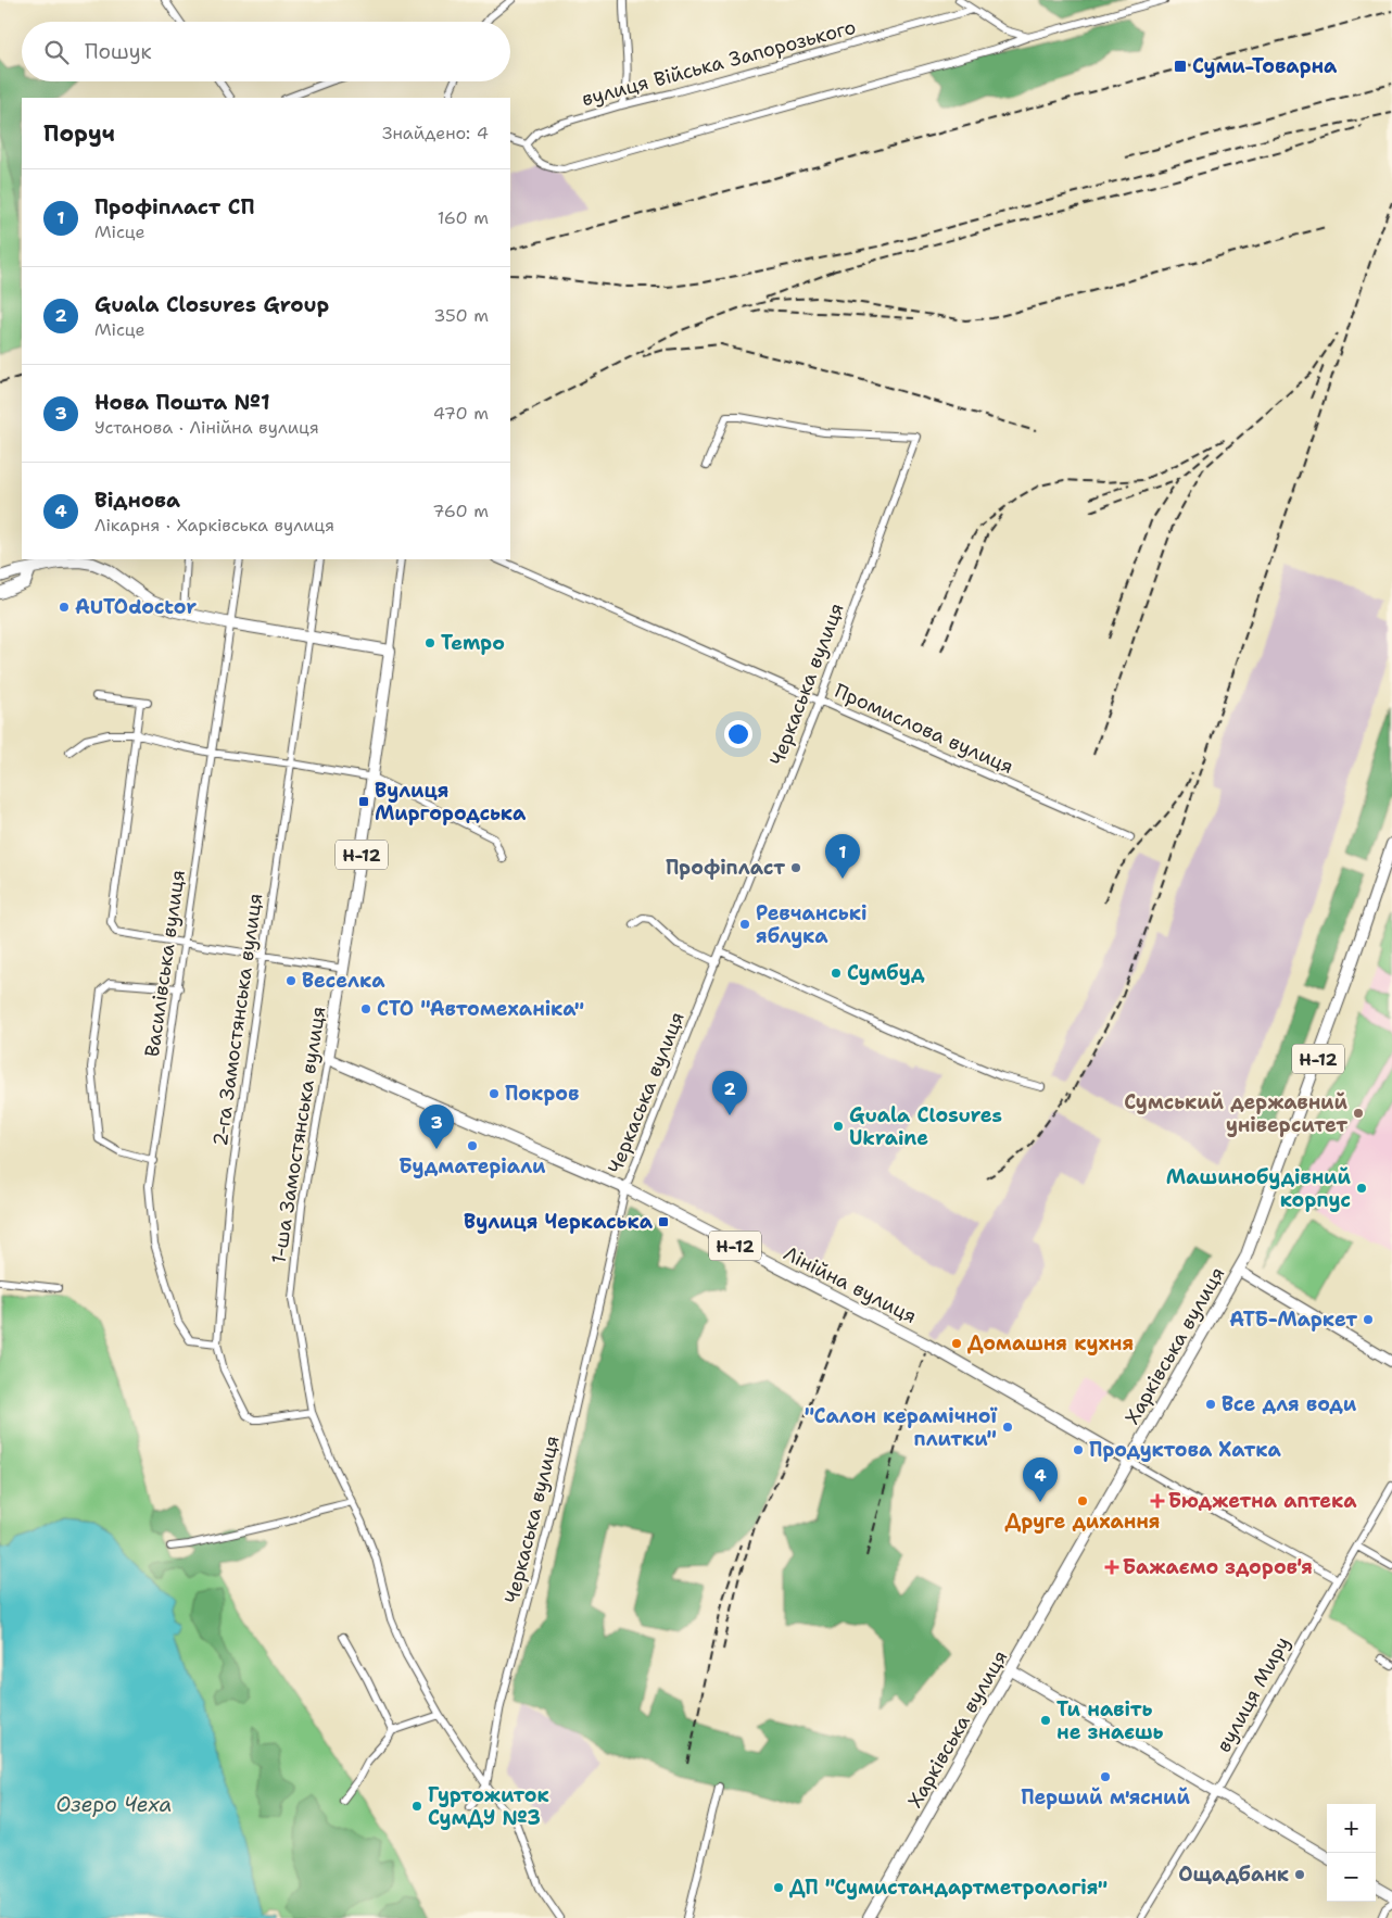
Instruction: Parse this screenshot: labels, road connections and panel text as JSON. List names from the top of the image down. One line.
{"streets":{"main road":["Н-12","1-ша Замостянська вулиця","Лінійна вулиця","Харківська вулиця"],"street":["вулиця Війська Запорозького","Черкаська вулиця","Промислова вулиця","Василівська вулиця","2-га Замостянська вулиця","вулиця Миру"]},"crossings":[["Черкаська вулиця","Промислова вулиця"],["Черкаська вулиця","1-ша Замостянська вулиця"],["Черкаська вулиця","Лінійна вулиця"],["Василівська вулиця","2-га Замостянська вулиця"],["2-га Замостянська вулиця","1-ша Замостянська вулиця"],["1-ша Замостянська вулиця","Лінійна вулиця"],["Лінійна вулиця","Харківська вулиця"],["Лінійна вулиця","вулиця Миру"]],"water":["Озеро Чеха"],"places":{"transit":["Суми-Товарна","Вулиця Миргородська","Вулиця Черкаська"],"other":["AUTOdoctor","Tempo","Профіпласт","Ревчанські яблука","Сумбуд","Веселка","СТО \"Автомеханіка\"","Покров","Сумський державний університет","Guala Closures Ukraine","Будматеріали","Машинобудівний корпус","АТБ-Маркет","Домашня кухня","Все для води","\"Салон керамічної плитки\"","Продуктова Хатка","Друге дихання","Ти навіть не знаєшь","Перший м'ясний","Гуртожиток СумДУ №3","Ощадбанк","ДП \"Сумистандартметрологія\""],"health":["Бюджетна аптека","Бажаємо здоров'я"]},"page":{"search":"Пошук","heading":["Поруч","Знайдено: 4"],"list":[{"mark":"1","name":"Профіпласт СП","note":"Місце","value":"160 m"},{"mark":"2","name":"Guala Closures Group","note":"Місце","value":"350 m"},{"mark":"3","name":"Нова Пошта №1","note":"Установа · Лінійна вулиця","value":"470 m"},{"mark":"4","name":"Віднова","note":"Лікарня · Харківська вулиця","value":"760 m"}],"pins":["1","2","3","4"],"map_buttons":["+","−"]}}
